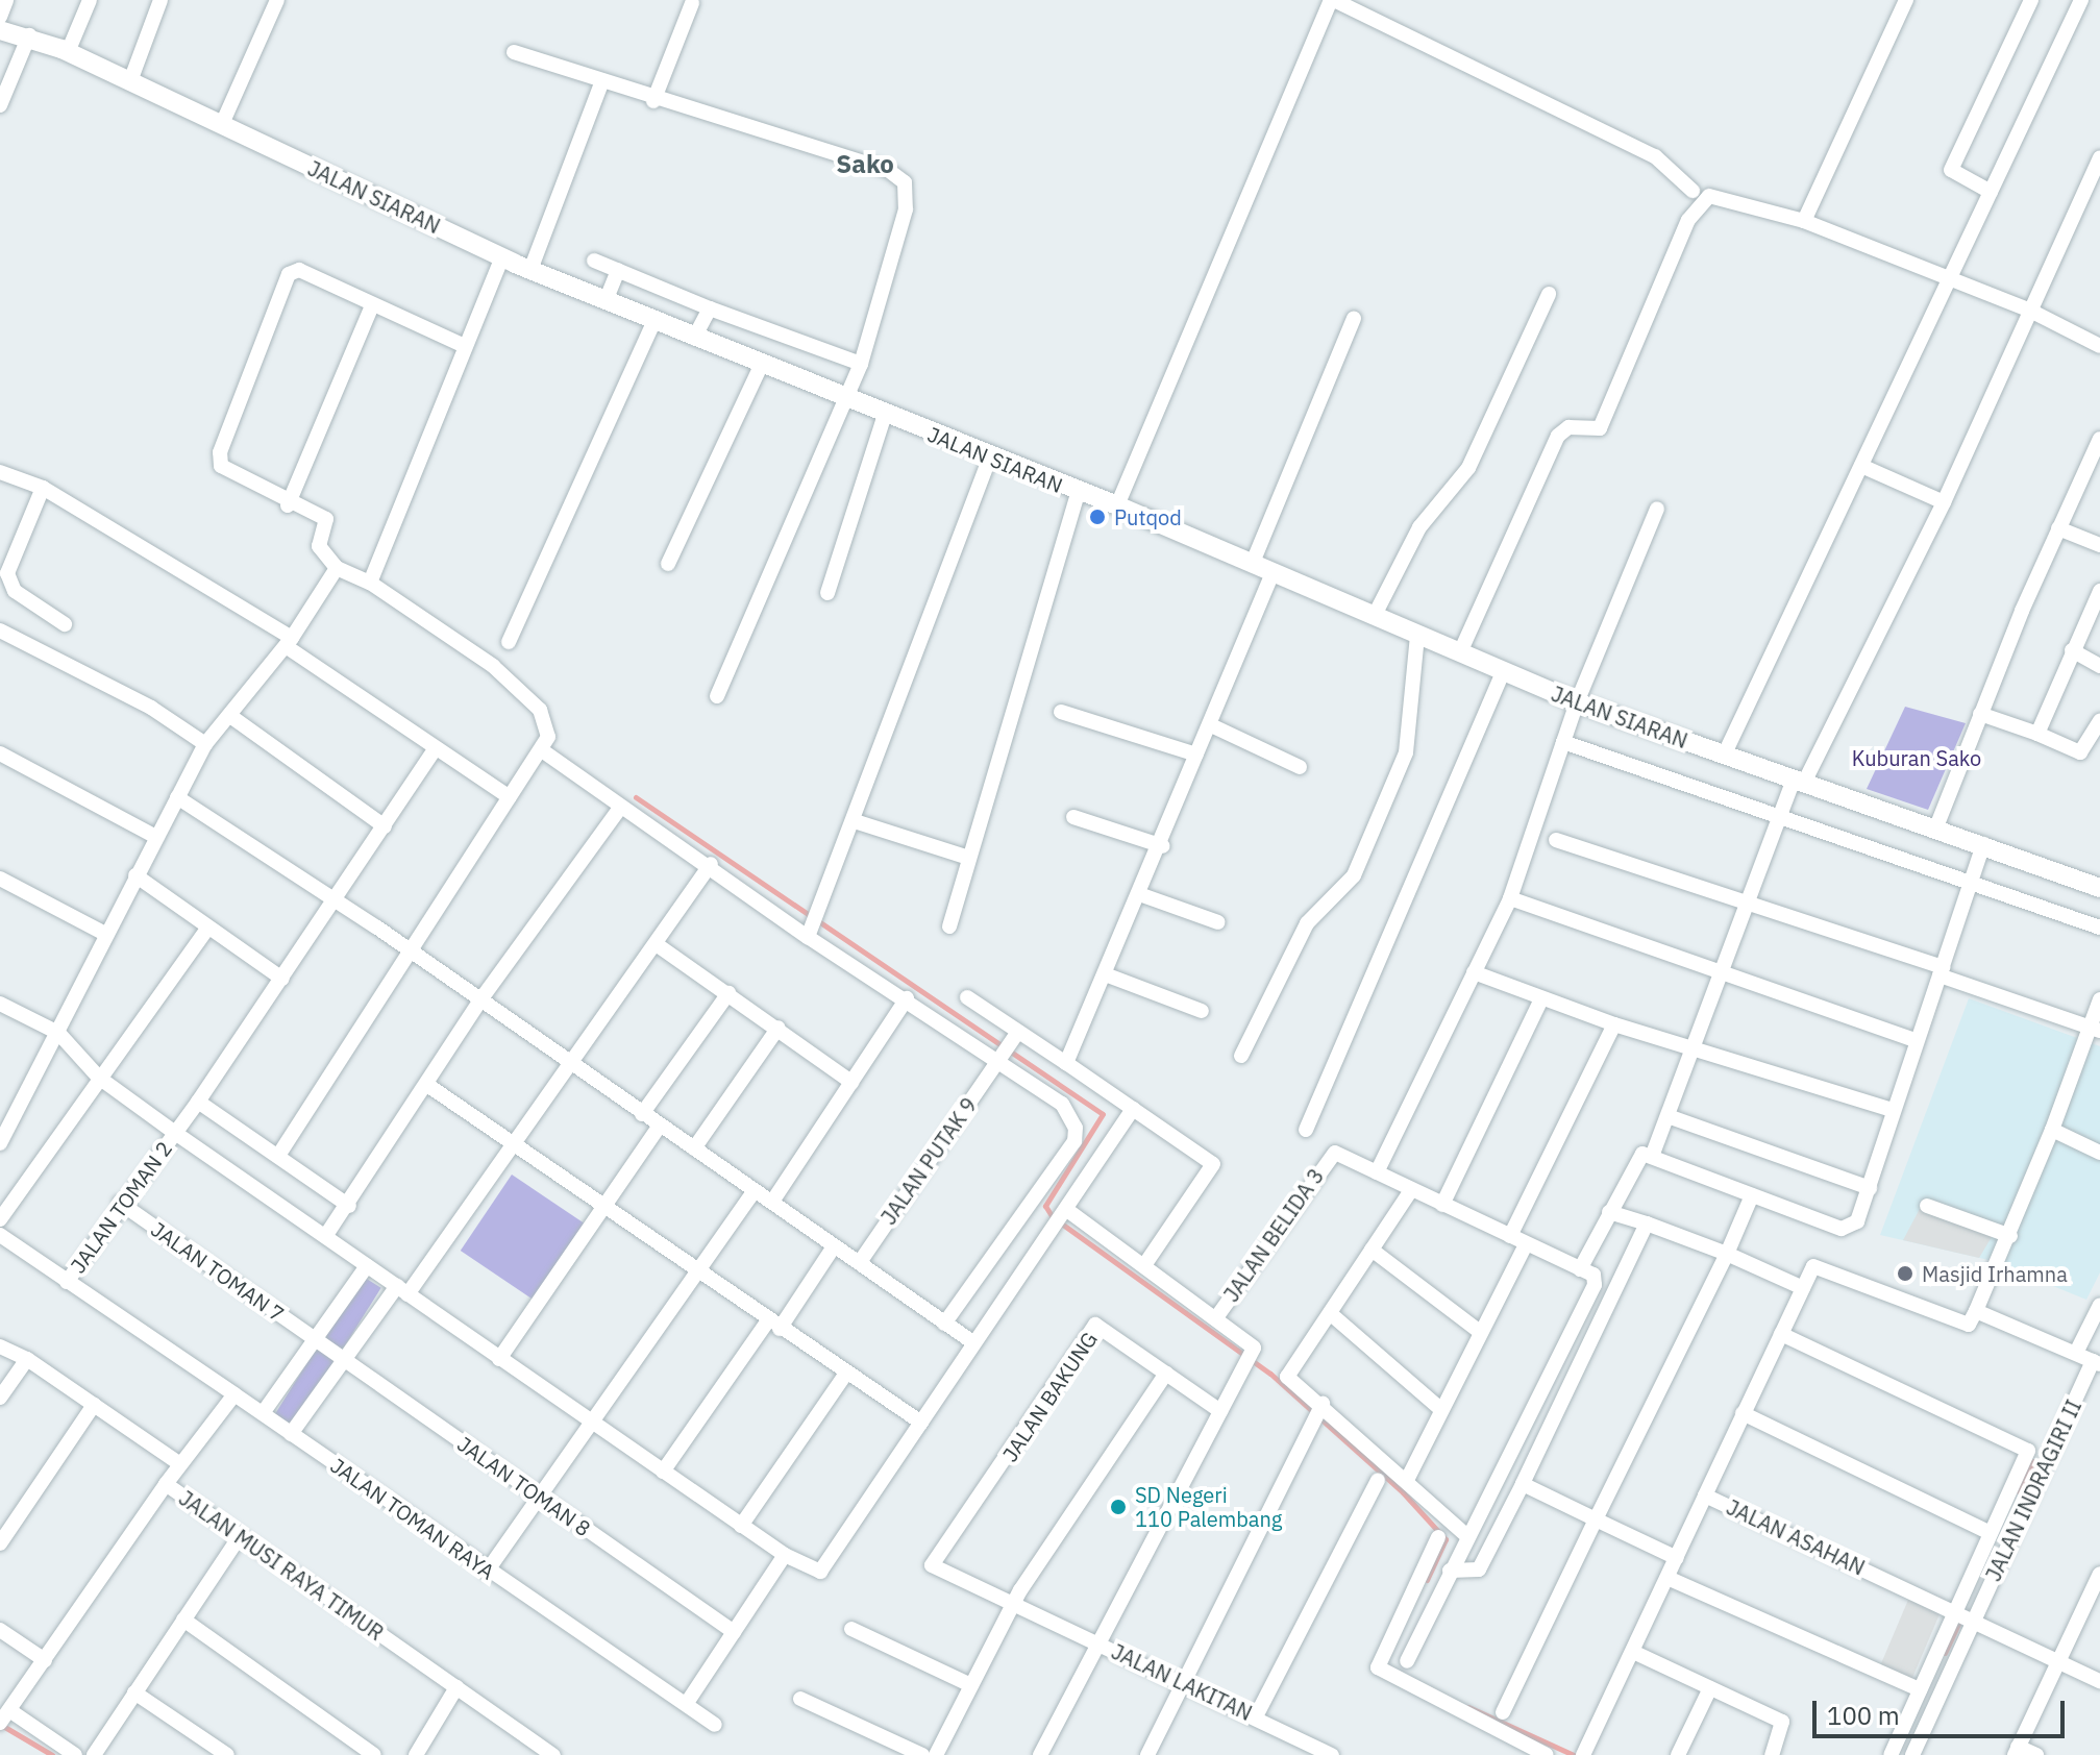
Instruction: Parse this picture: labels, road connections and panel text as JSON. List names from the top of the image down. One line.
{"streets":{"street":["JALAN SIARAN","JALAN PUTAK 9","JALAN TOMAN 2","JALAN BELIDA 3","JALAN TOMAN 7","JALAN BAKUNG","JALAN TOMAN 8","JALAN INDRAGIRI II","JALAN TOMAN RAYA","JALAN ASAHAN","JALAN MUSI RAYA TIMUR","JALAN LAKITAN"]},"crossings":[["JALAN TOMAN 2","JALAN TOMAN 7"],["JALAN TOMAN 2","JALAN TOMAN RAYA"],["JALAN TOMAN 7","JALAN TOMAN 8"],["JALAN INDRAGIRI II","JALAN ASAHAN"]],"districts":["Sako"],"parks":["Kuburan Sako"],"places":["Putqod","Masjid Irhamna","SD Negeri 110 Palembang"],"scale_bar":"100 m"}
